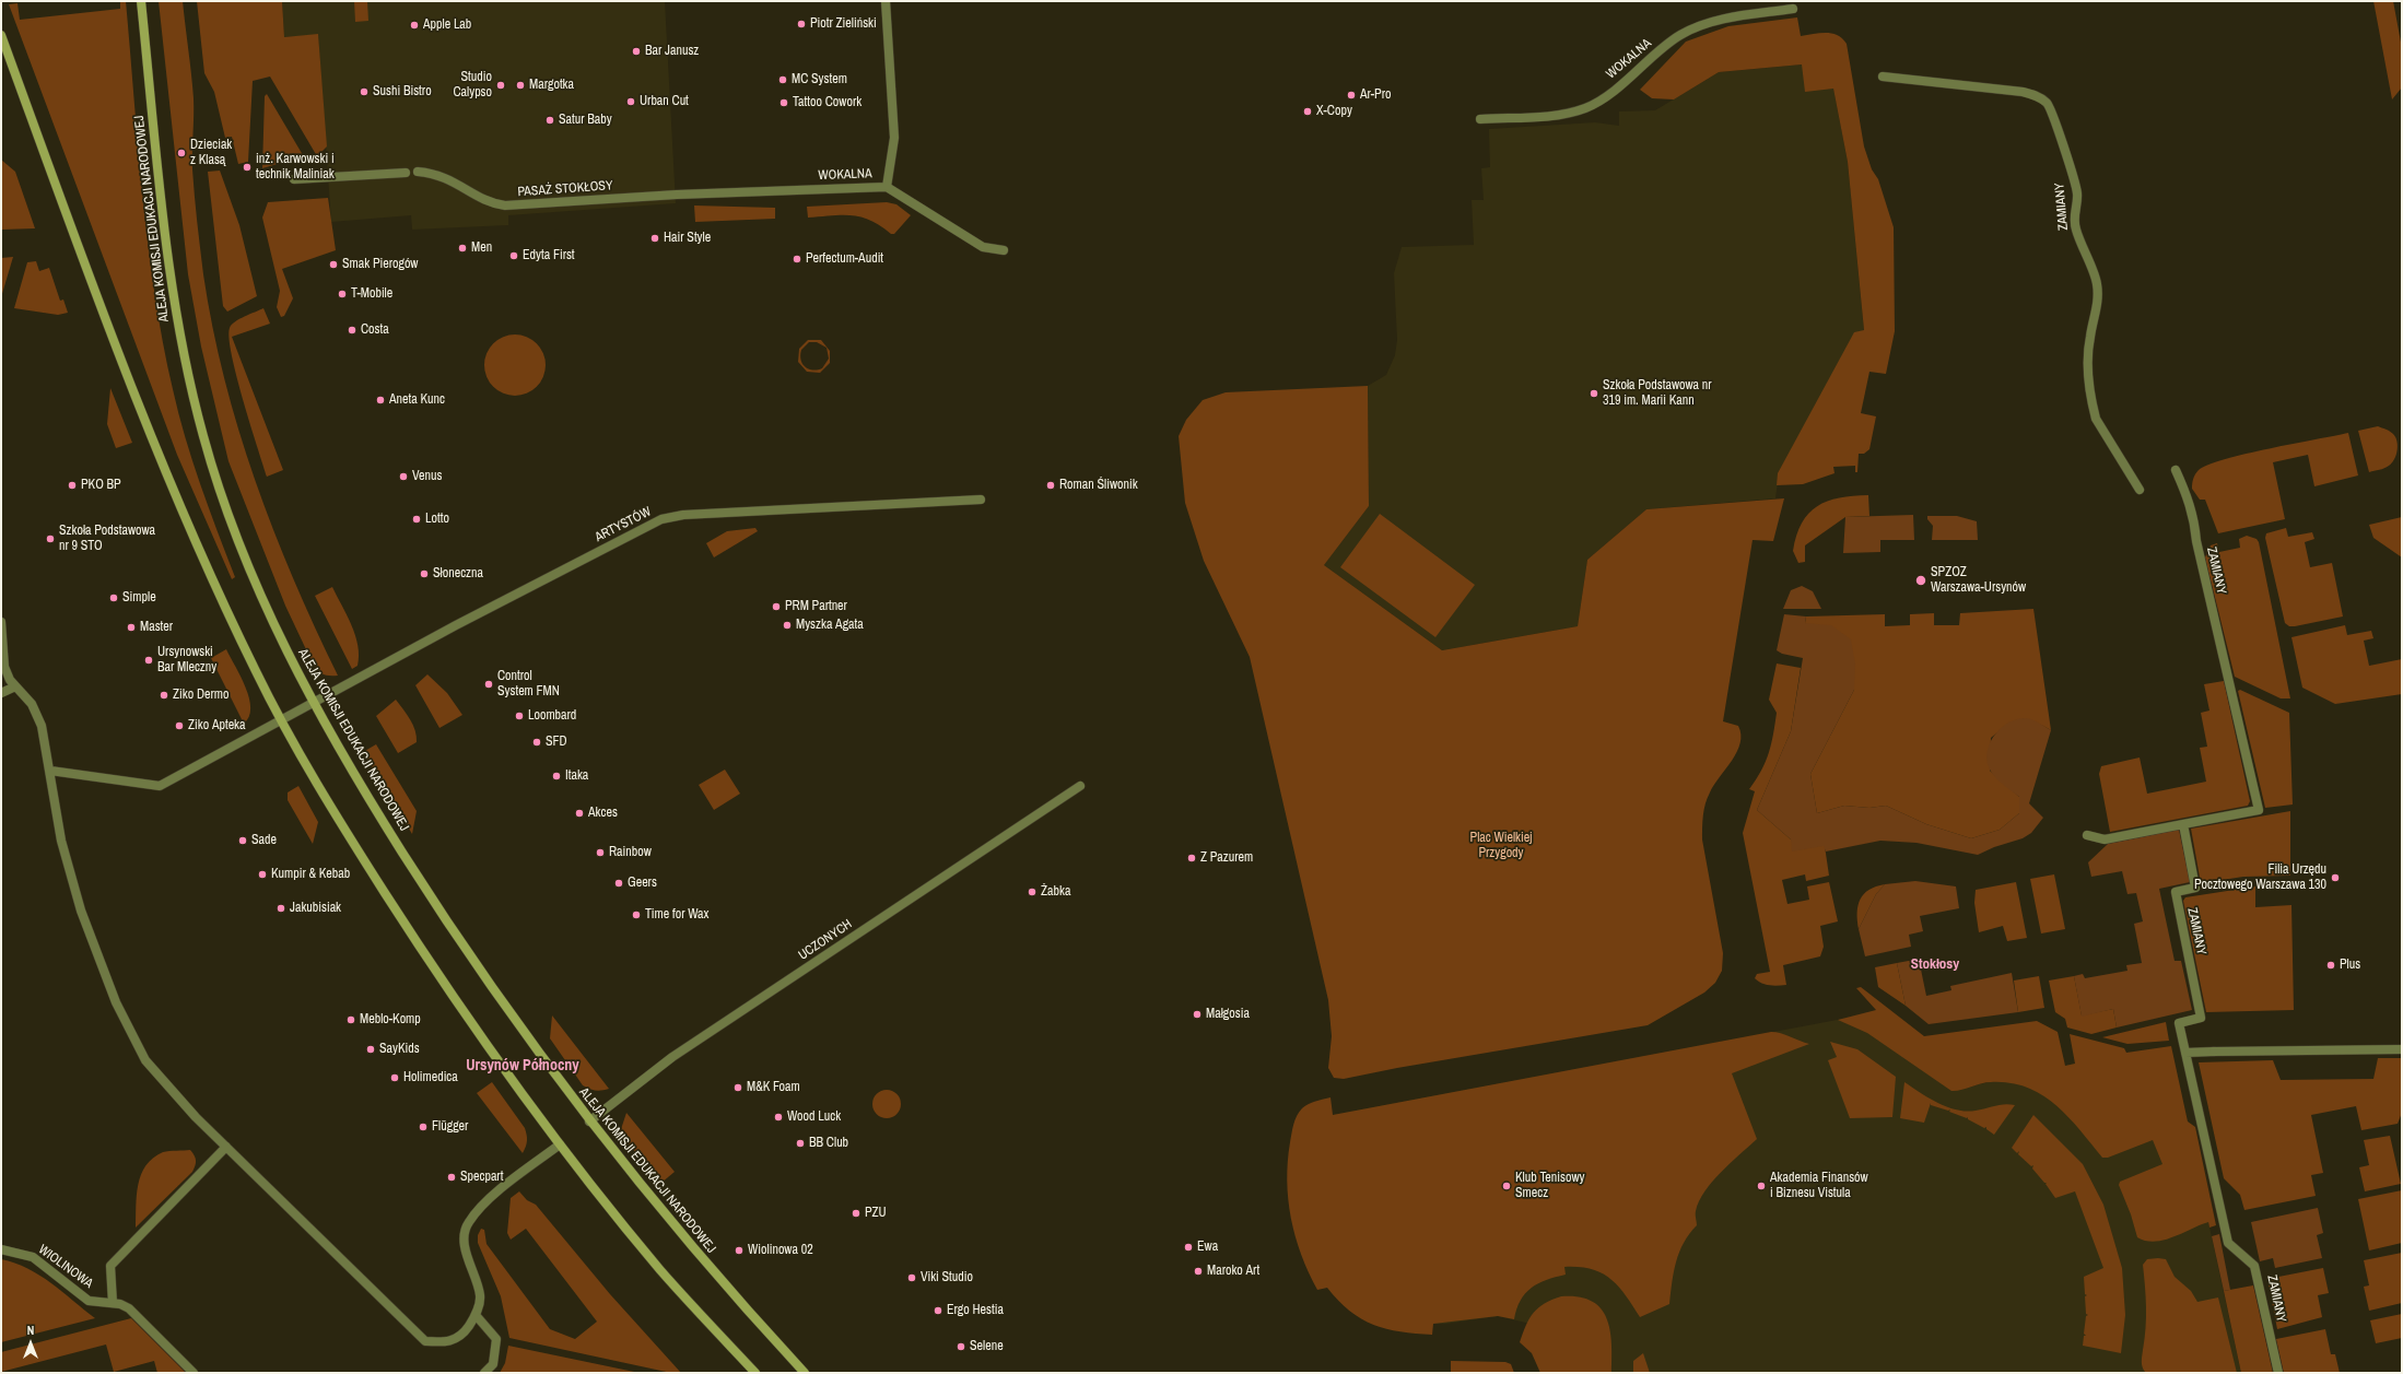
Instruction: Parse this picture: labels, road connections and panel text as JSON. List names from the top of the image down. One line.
{"streets":{"main road":["ALEJA KOMISJI EDUKACJI NARODOWEJ"],"street":["WOKALNA","PASAŻ STOKŁOSY","ZAMIANY","ARTYSTÓW","UCZONYCH","WIOLINOWA"]},"crossings":[["WOKALNA","PASAŻ STOKŁOSY"],["ALEJA KOMISJI EDUKACJI NARODOWEJ","ARTYSTÓW"],["ALEJA KOMISJI EDUKACJI NARODOWEJ","UCZONYCH"]],"districts":["Stokłosy","Ursynów Północny"],"parks":["Plac Wielkiej Przygody"],"places":["Piotr Zieliński","Apple Lab","Bar Janusz","MC System","Studio Calypso","Margotka","Sushi Bistro","Ar-Pro","Urban Cut","Tattoo Cowork","X-Copy","Satur Baby","Dzieciak z Klasą","inż. Karwowski i technik Maliniak","Hair Style","Men","Edyta First","Perfectum-Audit","Smak Pierogów","T-Mobile","Costa","Szkoła Podstawowa nr 319 im. Marii Kann","Aneta Kunc","Venus","PKO BP","Roman Śliwonik","Lotto","Szkoła Podstawowa nr 9 STO","Słoneczna","SPZOZ Warszawa-Ursynów","Simple","PRM Partner","Myszka Agata","Master","Ursynowski Bar Mleczny","Control System FMN","Ziko Dermo","Loombard","Ziko Apteka","SFD","Itaka","Akces","Sade","Rainbow","Z Pazurem","Kumpir & Kebab","Filia Urzędu Pocztowego Warszawa 130","Geers","Żabka","Jakubisiak","Time for Wax","Plus","Małgosia","Meblo-Komp","SayKids","Holimedica","M&K Foam","Wood Luck","Flügger","BB Club","Specpart","Klub Tenisowy Smecz","Akademia Finansów i Biznesu Vistula","PZU","Ewa","Wiolinowa 02","Maroko Art","Viki Studio","Ergo Hestia","Selene"],"north":"top"}
